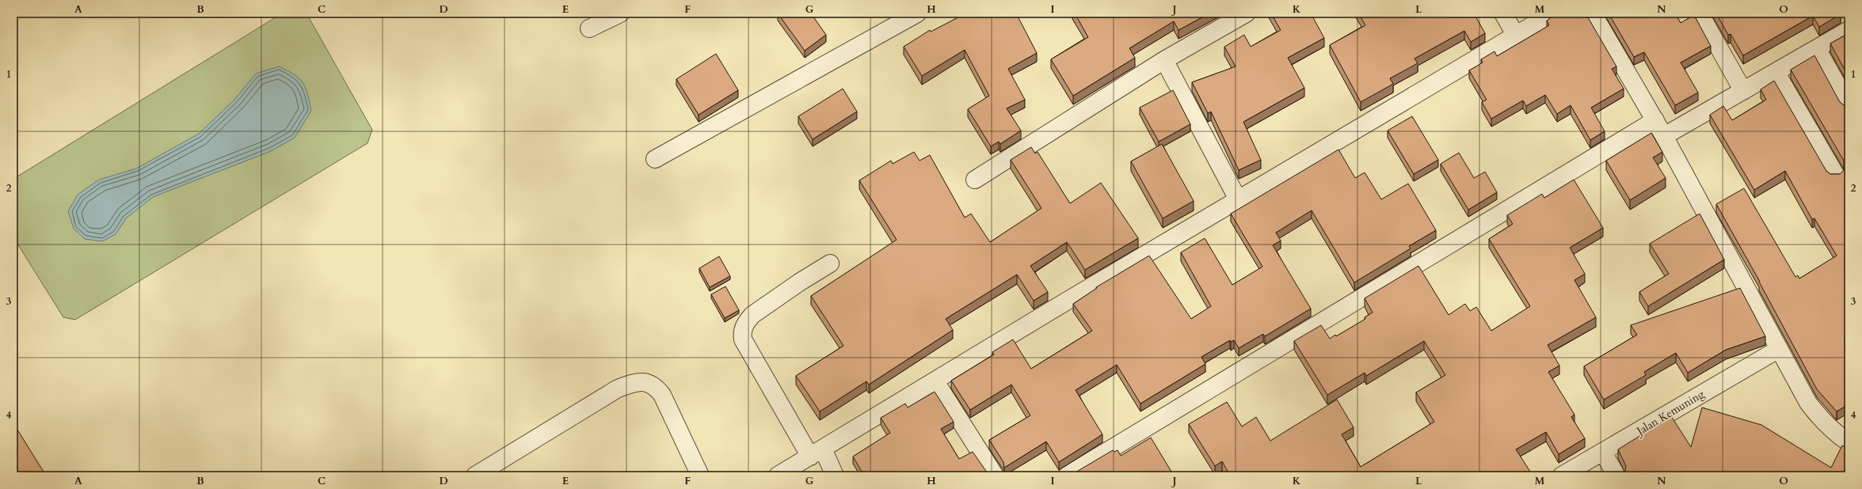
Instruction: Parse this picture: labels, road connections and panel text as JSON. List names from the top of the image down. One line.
{"streets":{"street":["Jalan Kemuning"]},"grid":{"columns":["A","B","C","D","E","F","G","H","I","J","K","L","M","N","O"],"rows":["1","2","3","4"]}}
